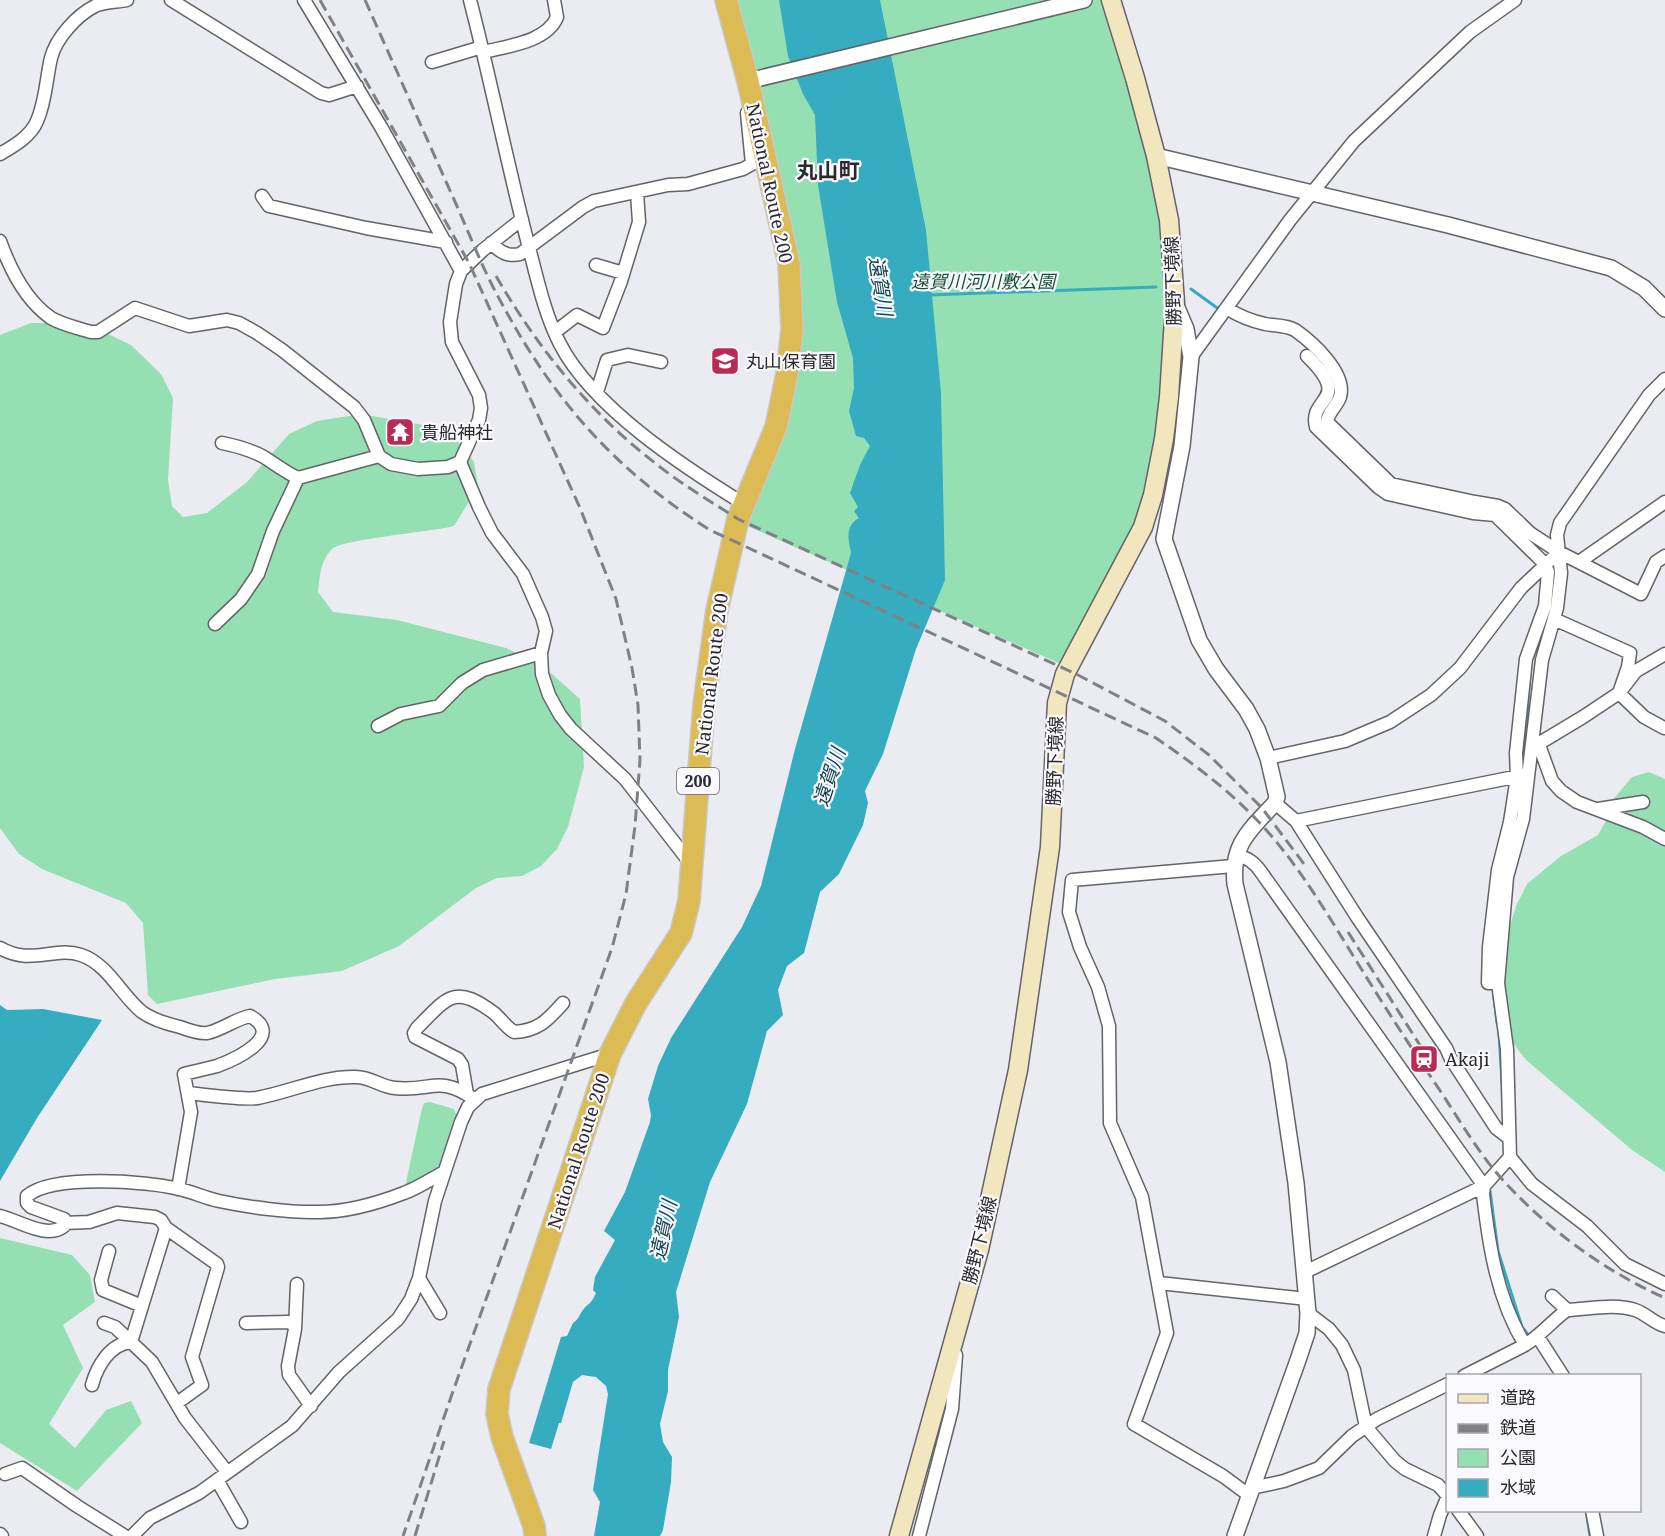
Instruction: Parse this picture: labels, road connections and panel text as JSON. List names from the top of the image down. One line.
{"streets":{"highway":["National Route 200","200"],"main road":["勝野下境線"]},"districts":["丸山町"],"water":["遠賀川"],"parks":["遠賀川河川敷公園"],"places":{"school or university":["丸山保育園"],"temple":["貴船神社"],"station":["Akaji"]},"legend":["道路","鉄道","公園","水域"]}
